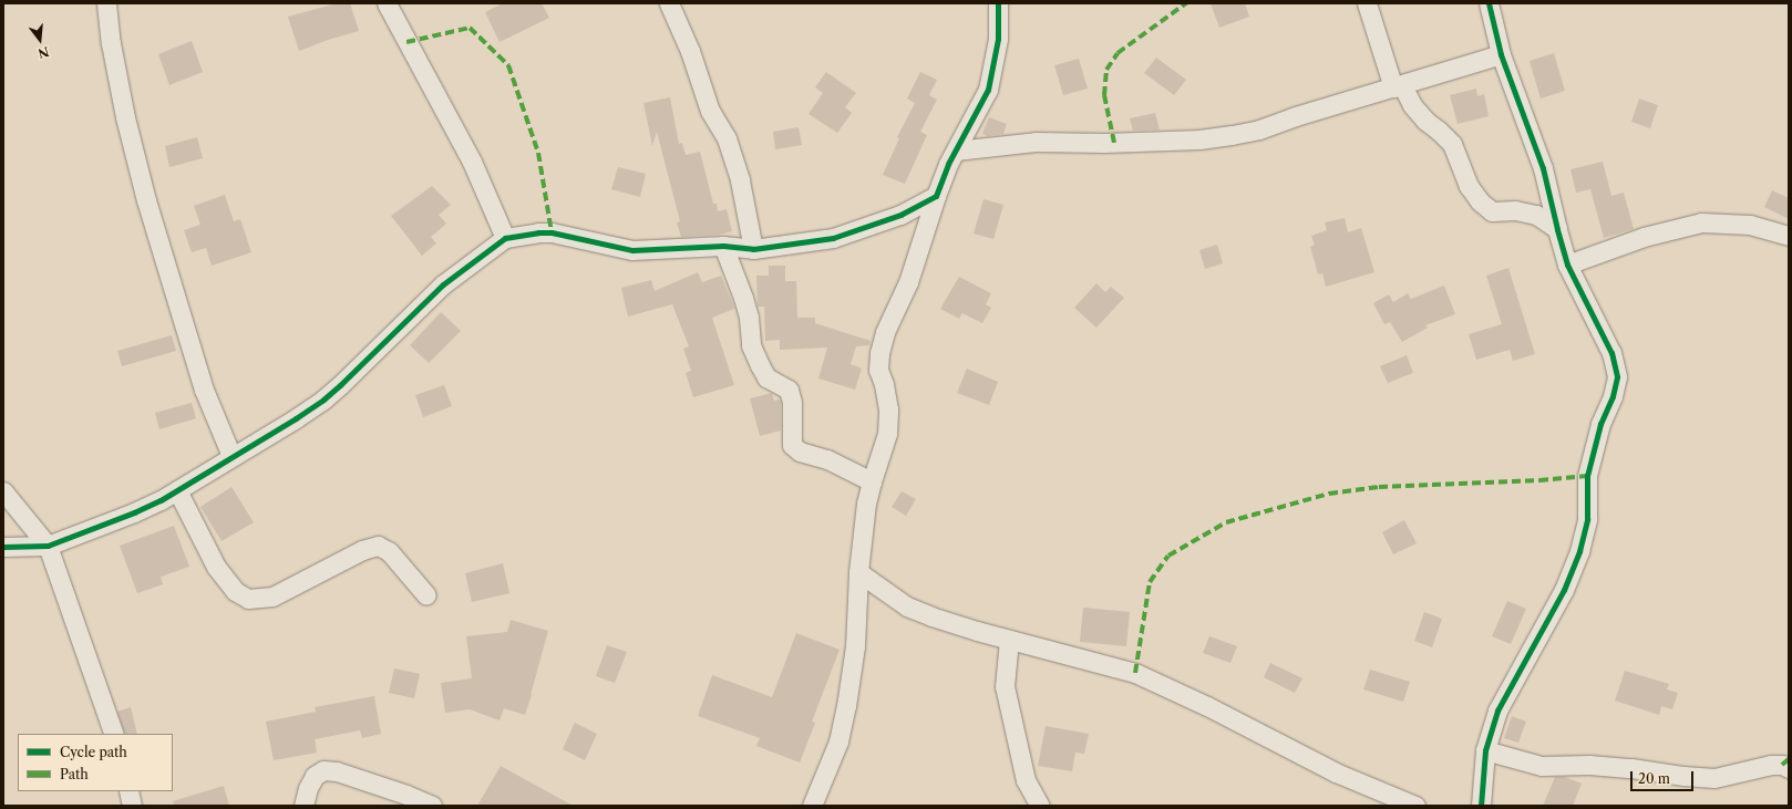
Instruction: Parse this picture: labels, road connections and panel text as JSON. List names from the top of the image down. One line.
{"legend":["Cycle path","Path"],"scale_bar":"20 m","north":"bottom"}
